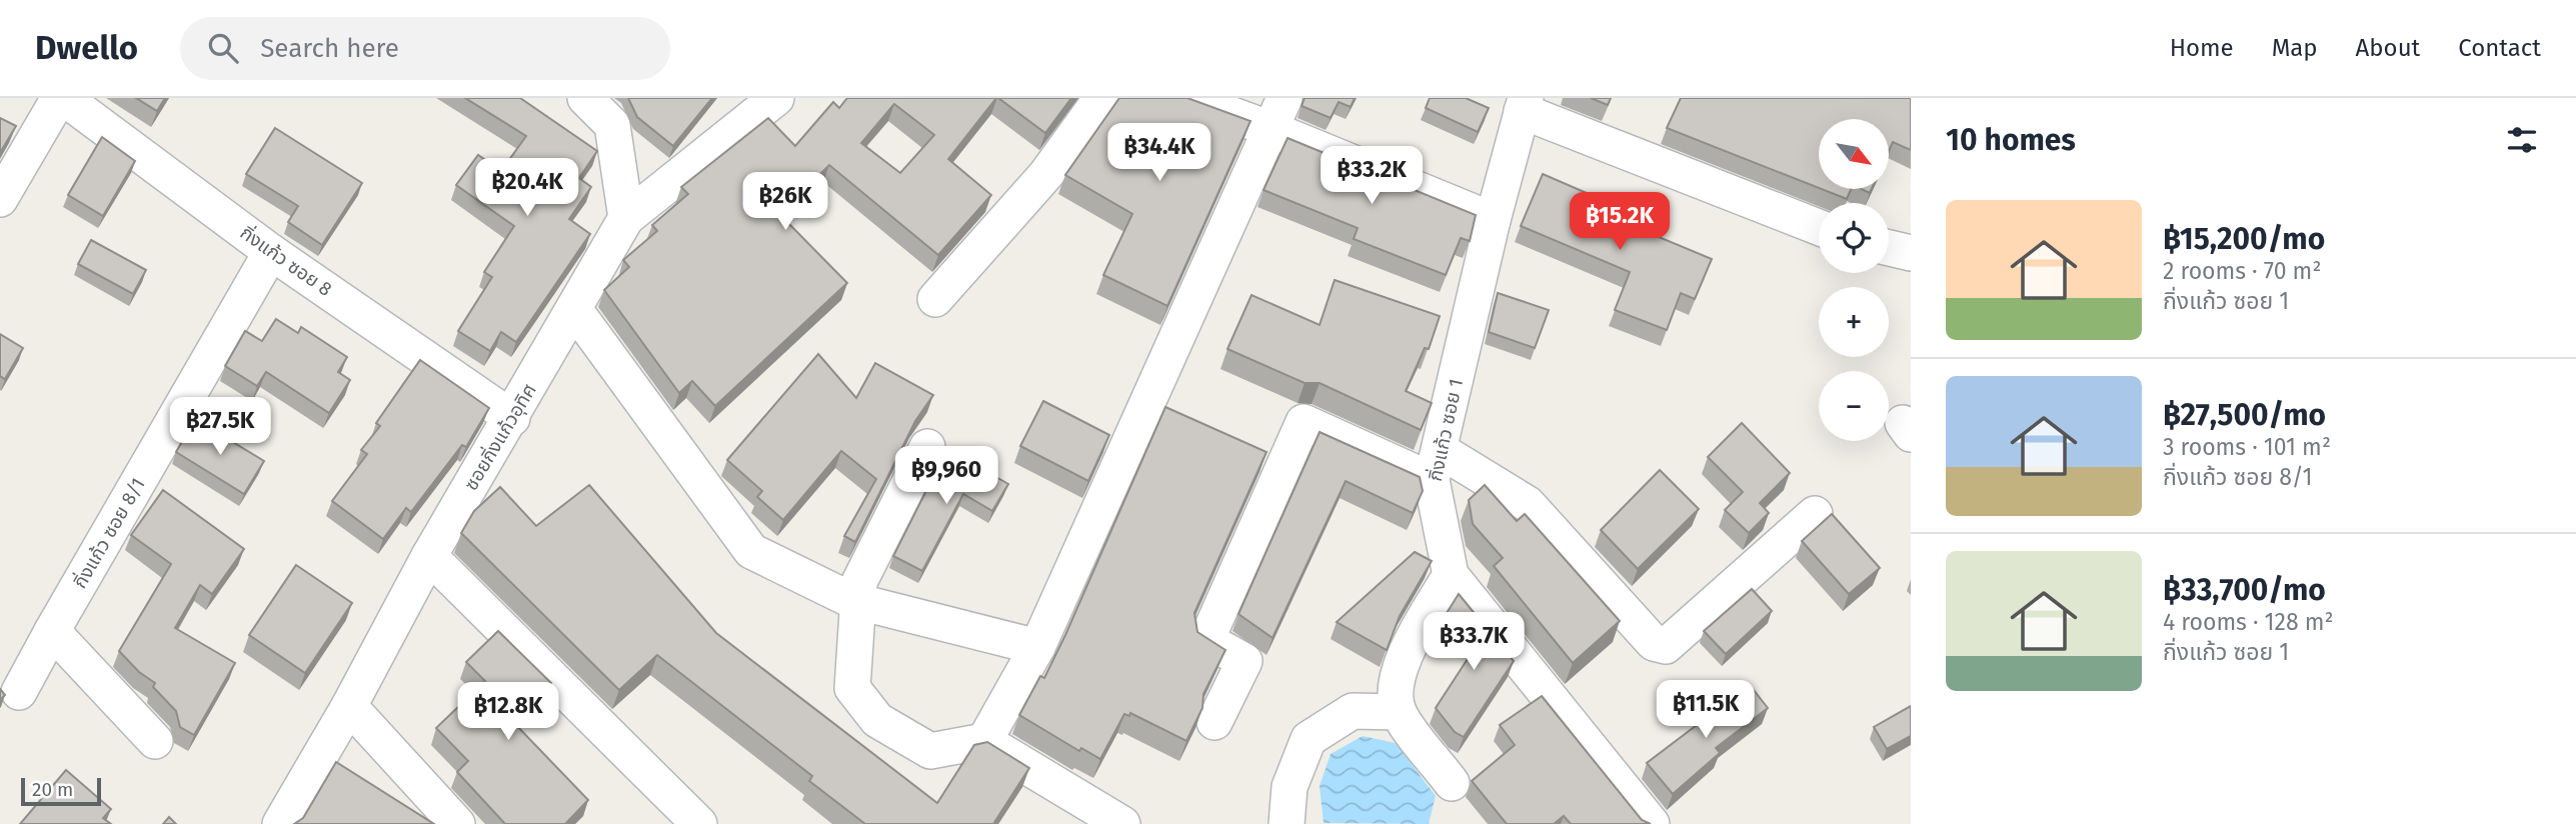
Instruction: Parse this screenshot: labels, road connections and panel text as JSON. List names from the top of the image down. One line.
{"streets":{"street":["กิ่งแก้ว ซอย 8","กิ่งแก้ว ซอย 1","ซอยกิ่งแก้วอุทิศ","กิ่งแก้ว ซอย 8/1"]},"crossings":[["กิ่งแก้ว ซอย 8","ซอยกิ่งแก้วอุทิศ"],["กิ่งแก้ว ซอย 8","กิ่งแก้ว ซอย 8/1"]],"scale_bar":"20 m","north":"bottom right","page":{"header":"Dwello","search":"Search here","nav":["Home","Map","About","Contact"],"heading":"10 homes","map_buttons":["+","−"],"price":["฿34.4K","฿33.2K","฿20.4K","฿26K","฿15.2K","฿27.5K","฿9,960","฿33.7K","฿11.5K","฿12.8K"],"list":[{"name":"฿15,200/mo","note":"2 rooms · 70 m² · กิ่งแก้ว ซอย 1"},{"name":"฿27,500/mo","note":"3 rooms · 101 m² · กิ่งแก้ว ซอย 8/1"},{"name":"฿33,700/mo","note":"4 rooms · 128 m² · กิ่งแก้ว ซอย 1"}],"scale":"20 m"}}
